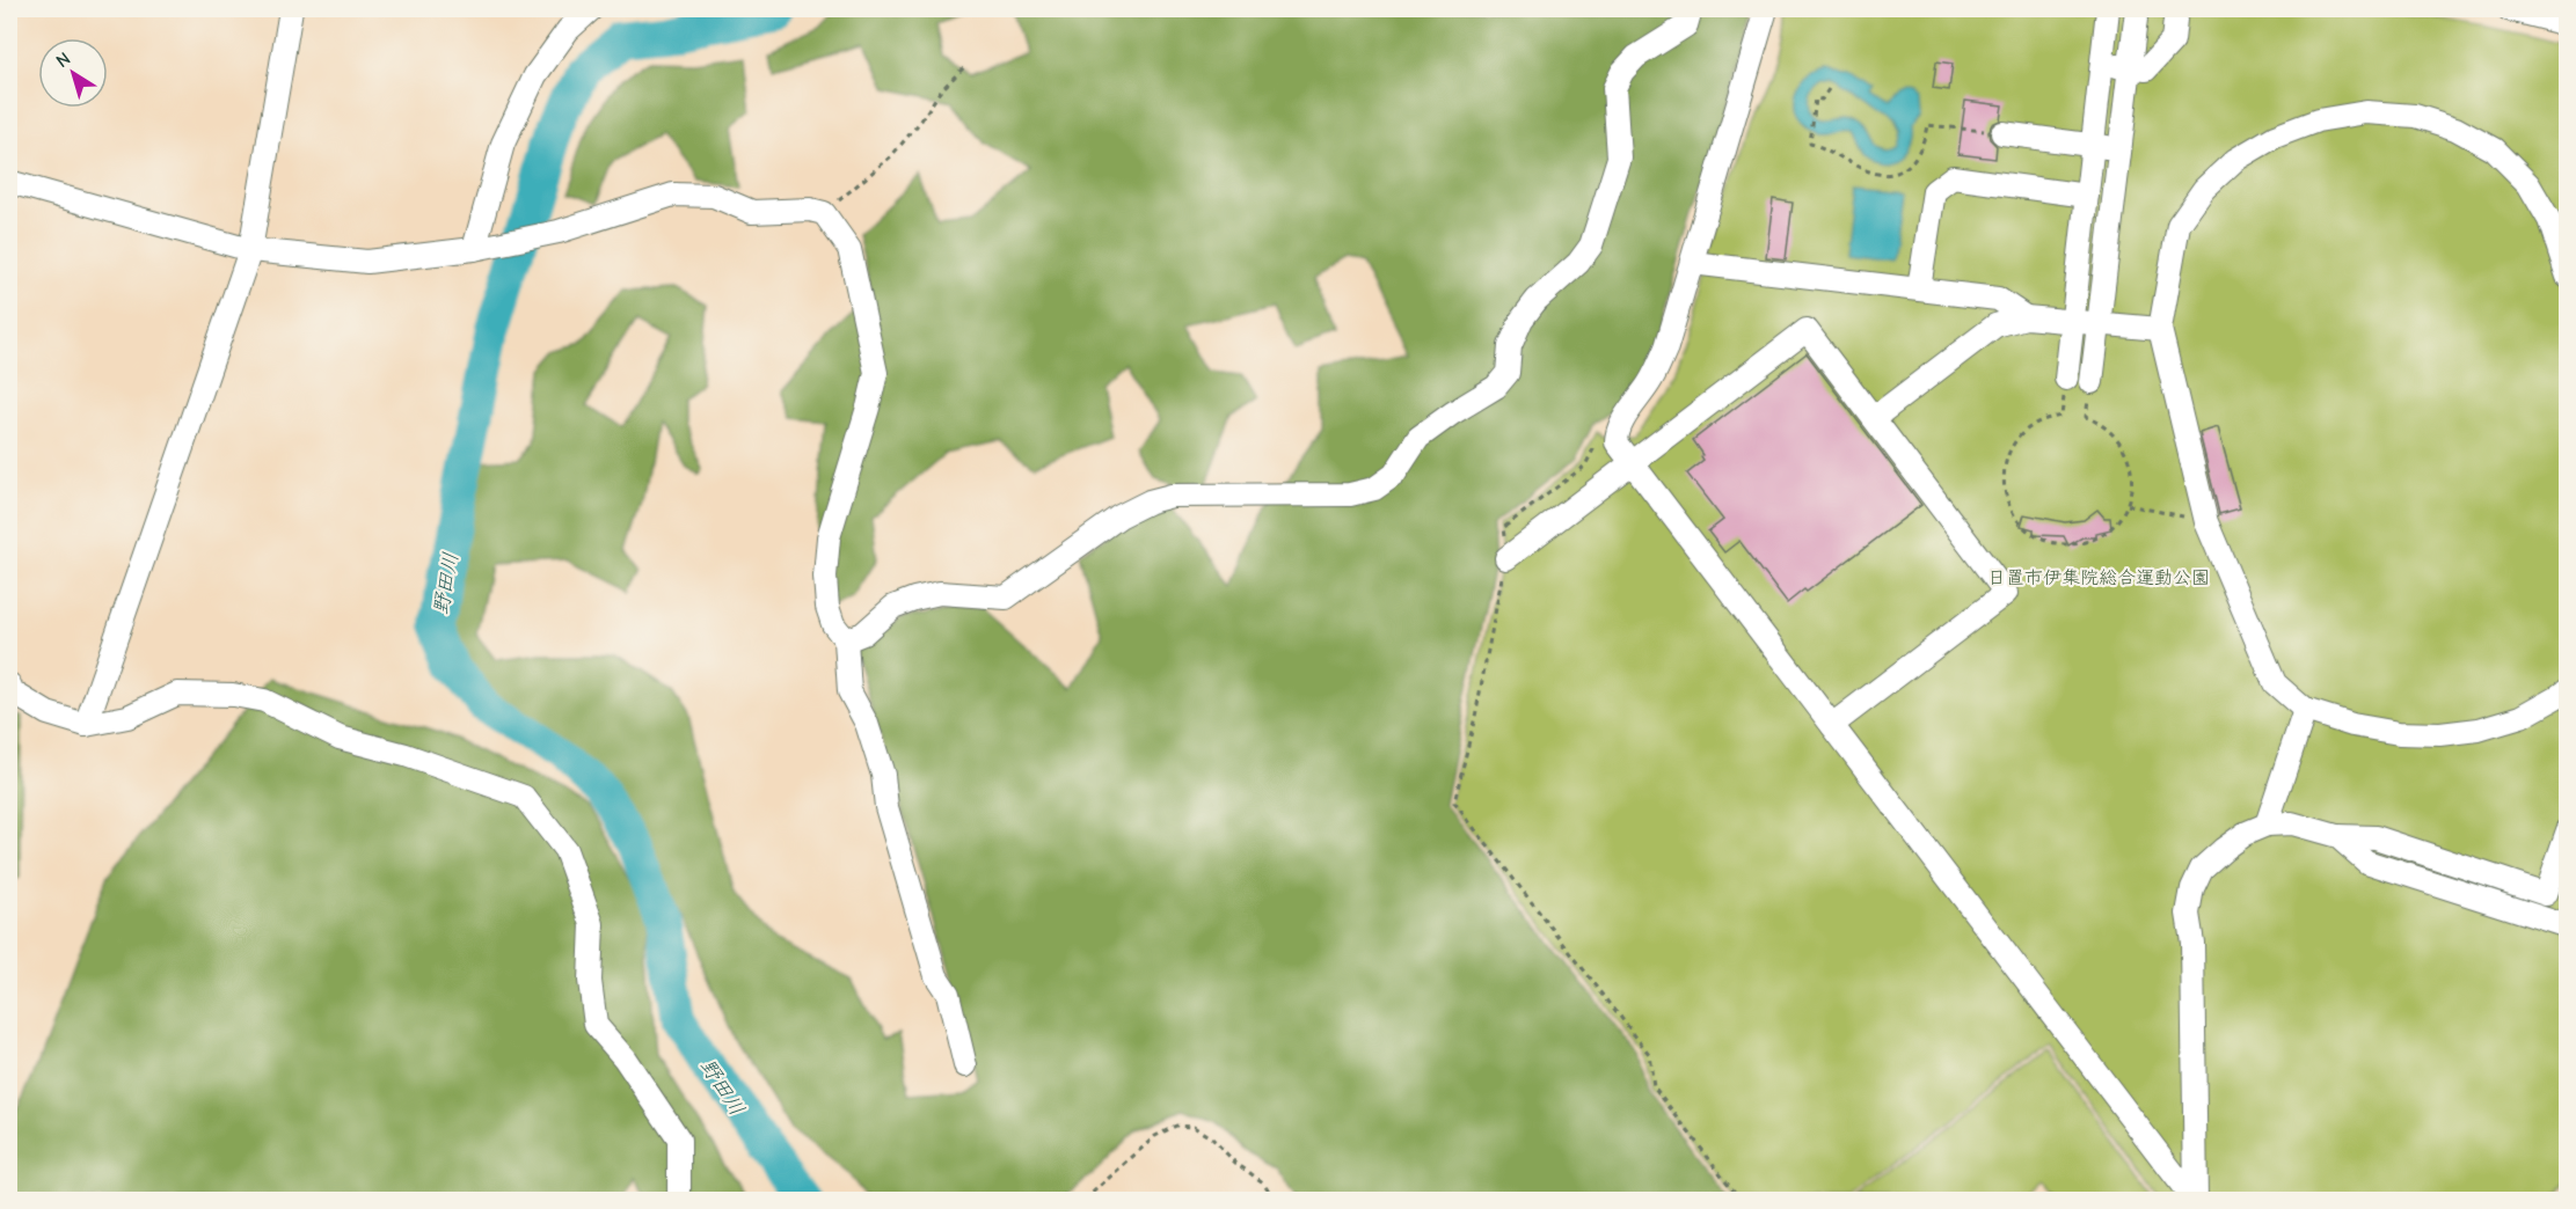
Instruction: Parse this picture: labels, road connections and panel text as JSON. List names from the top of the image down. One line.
{"water":["野田川"],"parks":["日置市伊集院総合運動公園"],"north":"top left"}
